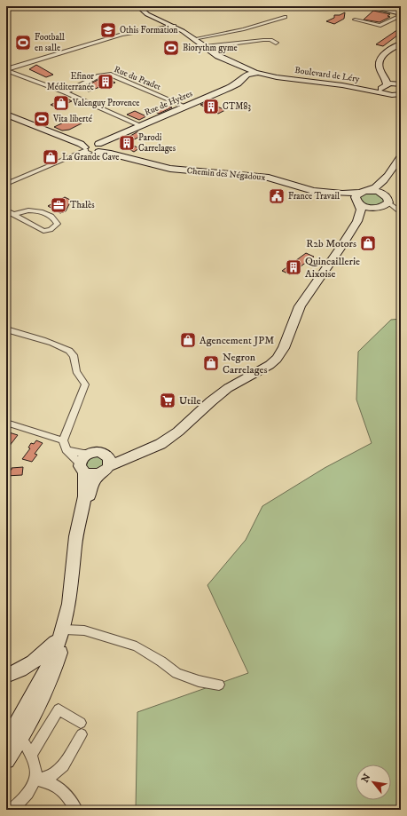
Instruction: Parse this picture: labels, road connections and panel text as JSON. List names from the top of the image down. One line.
{"streets":{"main road":["Boulevard de Léry","Rue de Hyères","Chemin des Négadoux"],"street":["Rue du Pradet"]},"crossings":[["Boulevard de Léry","Rue de Hyères"],["Rue du Pradet","Rue de Hyères"],["Rue de Hyères","Chemin des Négadoux"]],"places":{"school or university":["Othis Formation"],"sports":["Football en salle","Biorythm gyme","Vita liberté"],"building":["Efinor Méditerranée","CTM83","Parodi Carrelages","Quincaillerie Aixoise"],"shop":["Valenguy Provence","La Grande Cave","R2b Motors","Agencement JPM","Negron Carrelages"],"public building":["France Travail"],"office":["Thalès"],"supermarket":["Utile"]},"north":"top left"}
